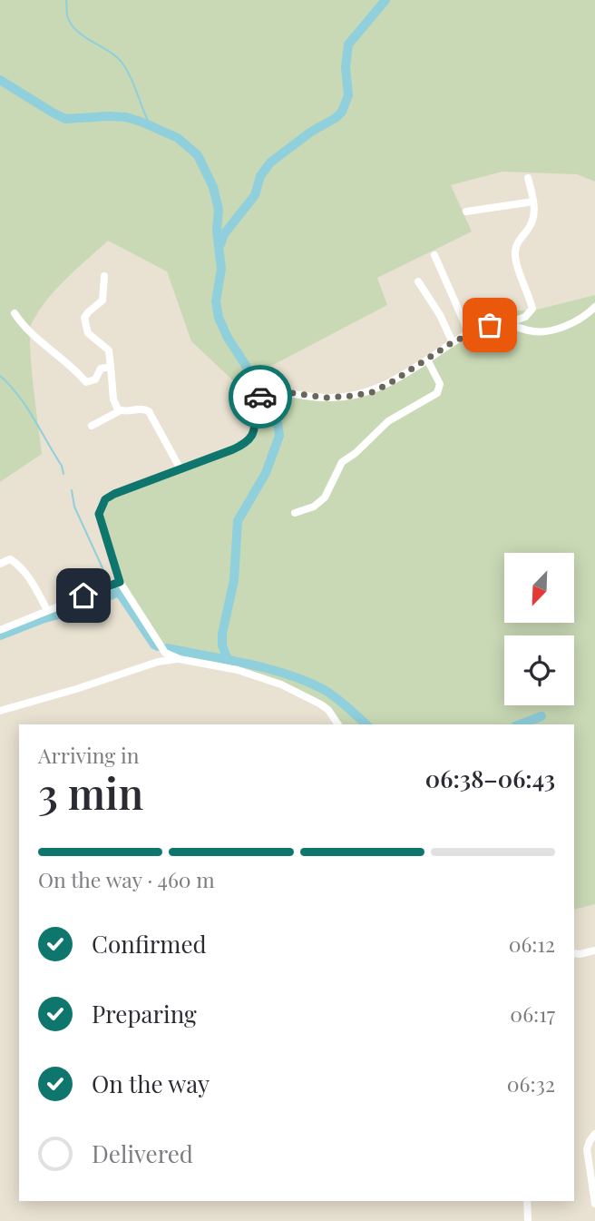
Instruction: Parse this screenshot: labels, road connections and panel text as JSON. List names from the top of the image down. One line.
{"north":"bottom left","page":{"heading":["3 min","Arriving in","06:38–06:43"],"bar":"On the way · 460 m","list":[["Confirmed","06:12"],["Preparing","06:17"],["On the way","06:32"],"Delivered"]}}
